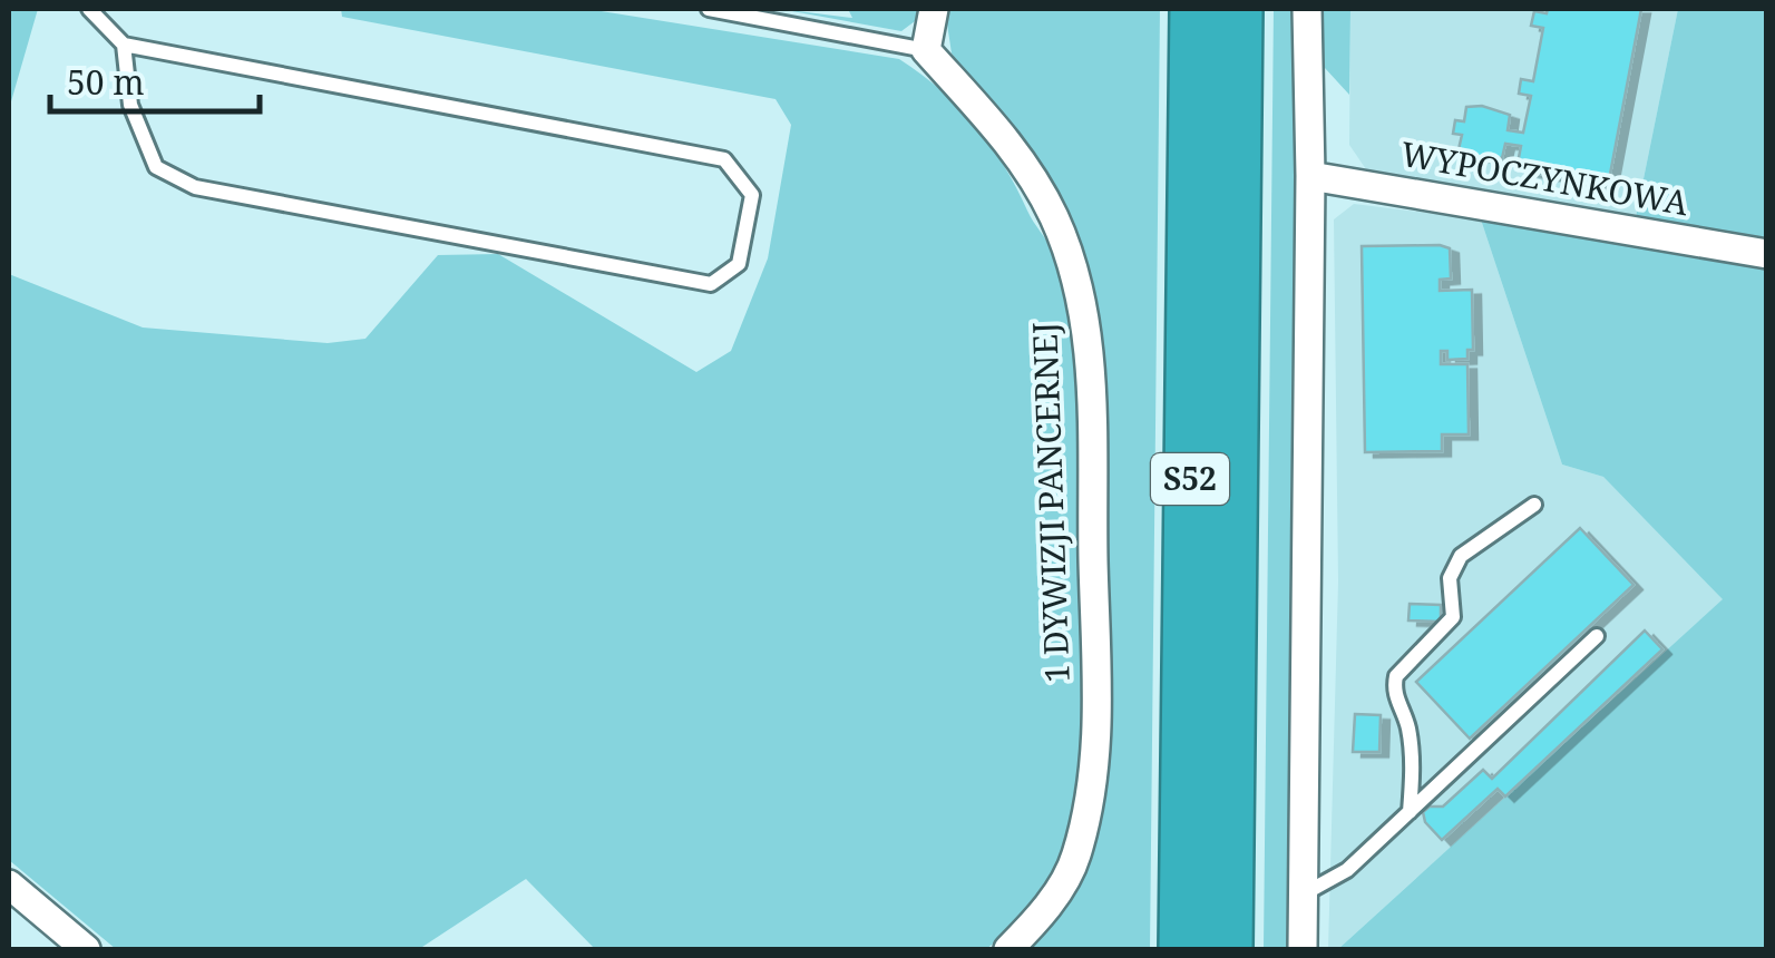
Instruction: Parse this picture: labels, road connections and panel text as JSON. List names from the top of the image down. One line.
{"streets":{"highway":["S52"],"street":["WYPOCZYNKOWA","1 DYWIZJI PANCERNEJ"]},"scale_bar":"50 m"}
